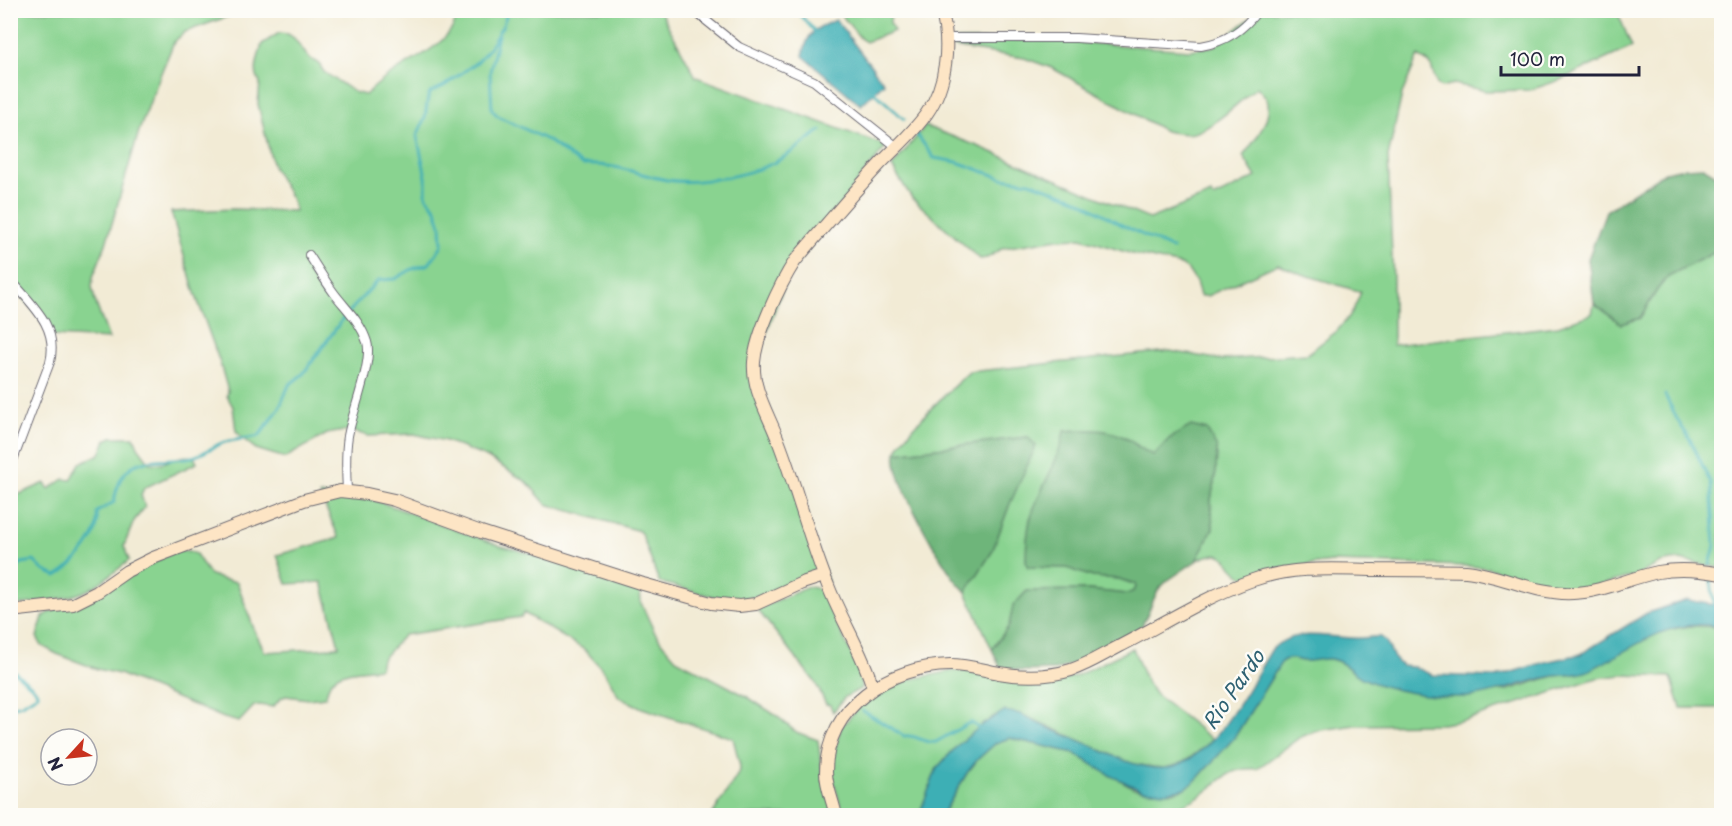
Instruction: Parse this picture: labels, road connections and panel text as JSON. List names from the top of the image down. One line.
{"water":["Rio Pardo"],"scale_bar":"100 m","north":"bottom left"}
